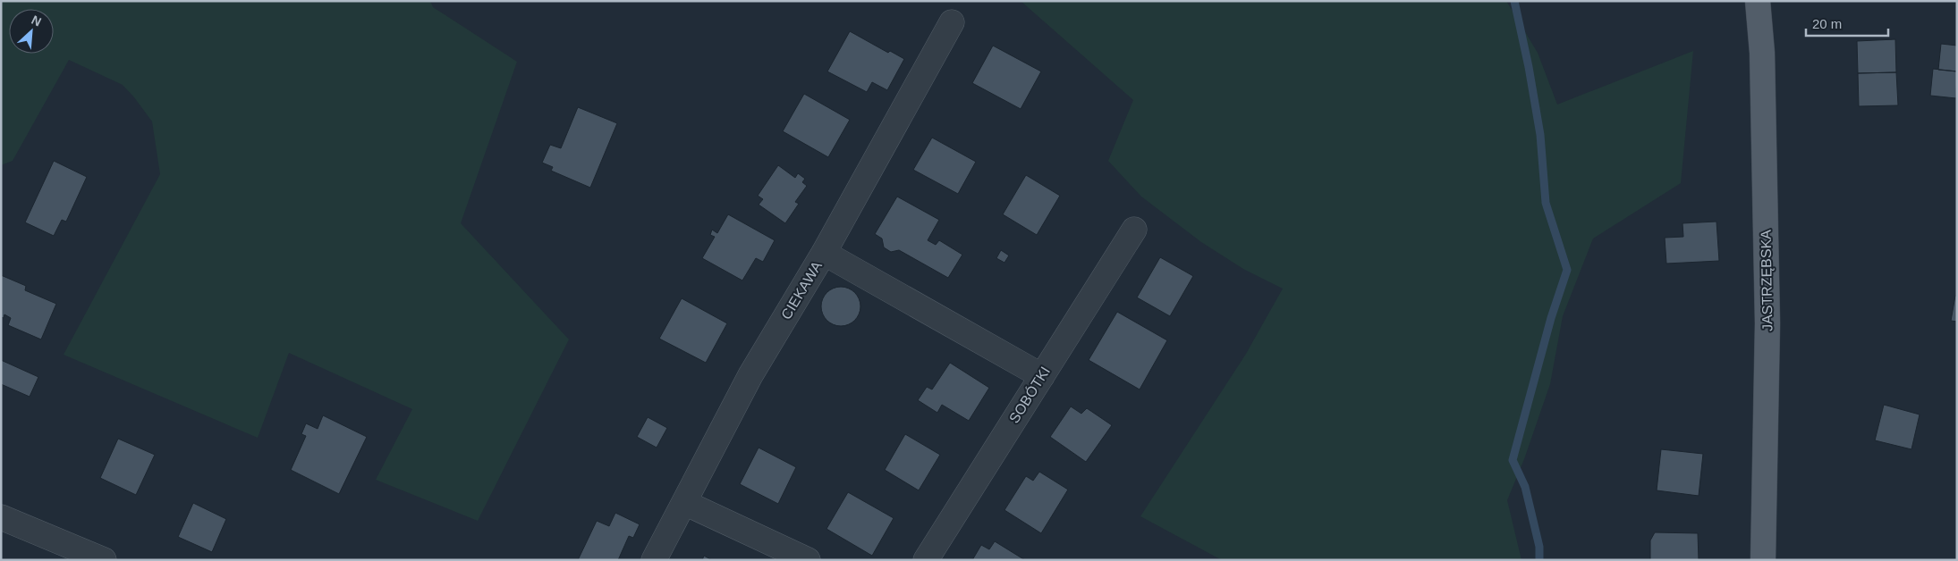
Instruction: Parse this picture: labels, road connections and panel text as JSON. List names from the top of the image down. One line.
{"streets":{"main road":["JASTRZĘBSKA"],"street":["CIEKAWA","SOBÓTKI"]},"scale_bar":"20 m","north":"top right"}
